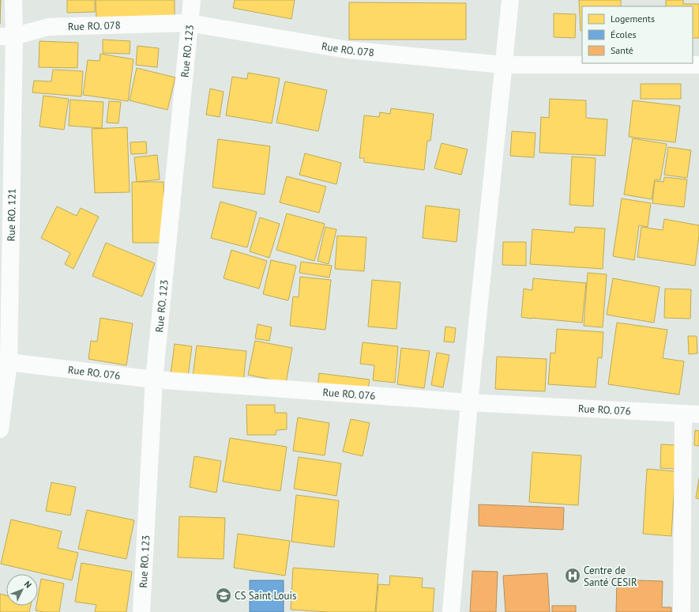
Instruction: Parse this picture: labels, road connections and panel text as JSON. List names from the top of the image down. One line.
{"streets":{"street":["Rue RO. 078","Rue RO. 123","Rue RO. 121","Rue RO. 076"]},"crossings":[["Rue RO. 078","Rue RO. 123"],["Rue RO. 078","Rue RO. 121"],["Rue RO. 123","Rue RO. 076"],["Rue RO. 121","Rue RO. 076"]],"places":{"hospital":["Centre de Santé CESIR"],"school or university":["CS Saint Louis"]},"legend":["Logements","Écoles","Santé"],"north":"top right"}
